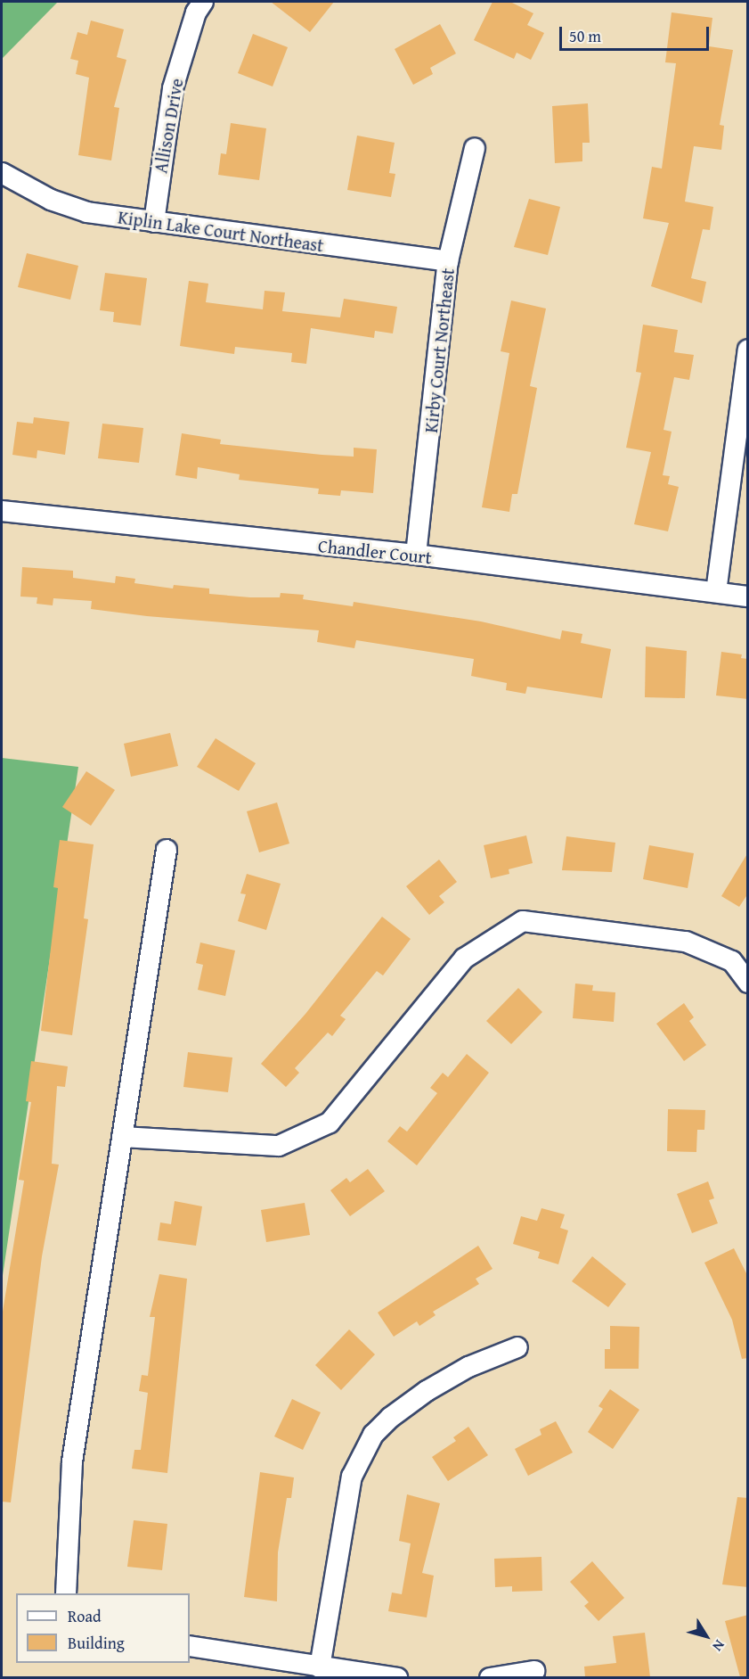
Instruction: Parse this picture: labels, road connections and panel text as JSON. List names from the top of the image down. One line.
{"streets":{"street":["Allison Drive","Kiplin Lake Court Northeast","Kirby Court Northeast","Chandler Court"]},"crossings":[["Allison Drive","Kiplin Lake Court Northeast"],["Kiplin Lake Court Northeast","Kirby Court Northeast"],["Kirby Court Northeast","Chandler Court"]],"legend":["Road","Building"],"scale_bar":"50 m","north":"bottom right"}
